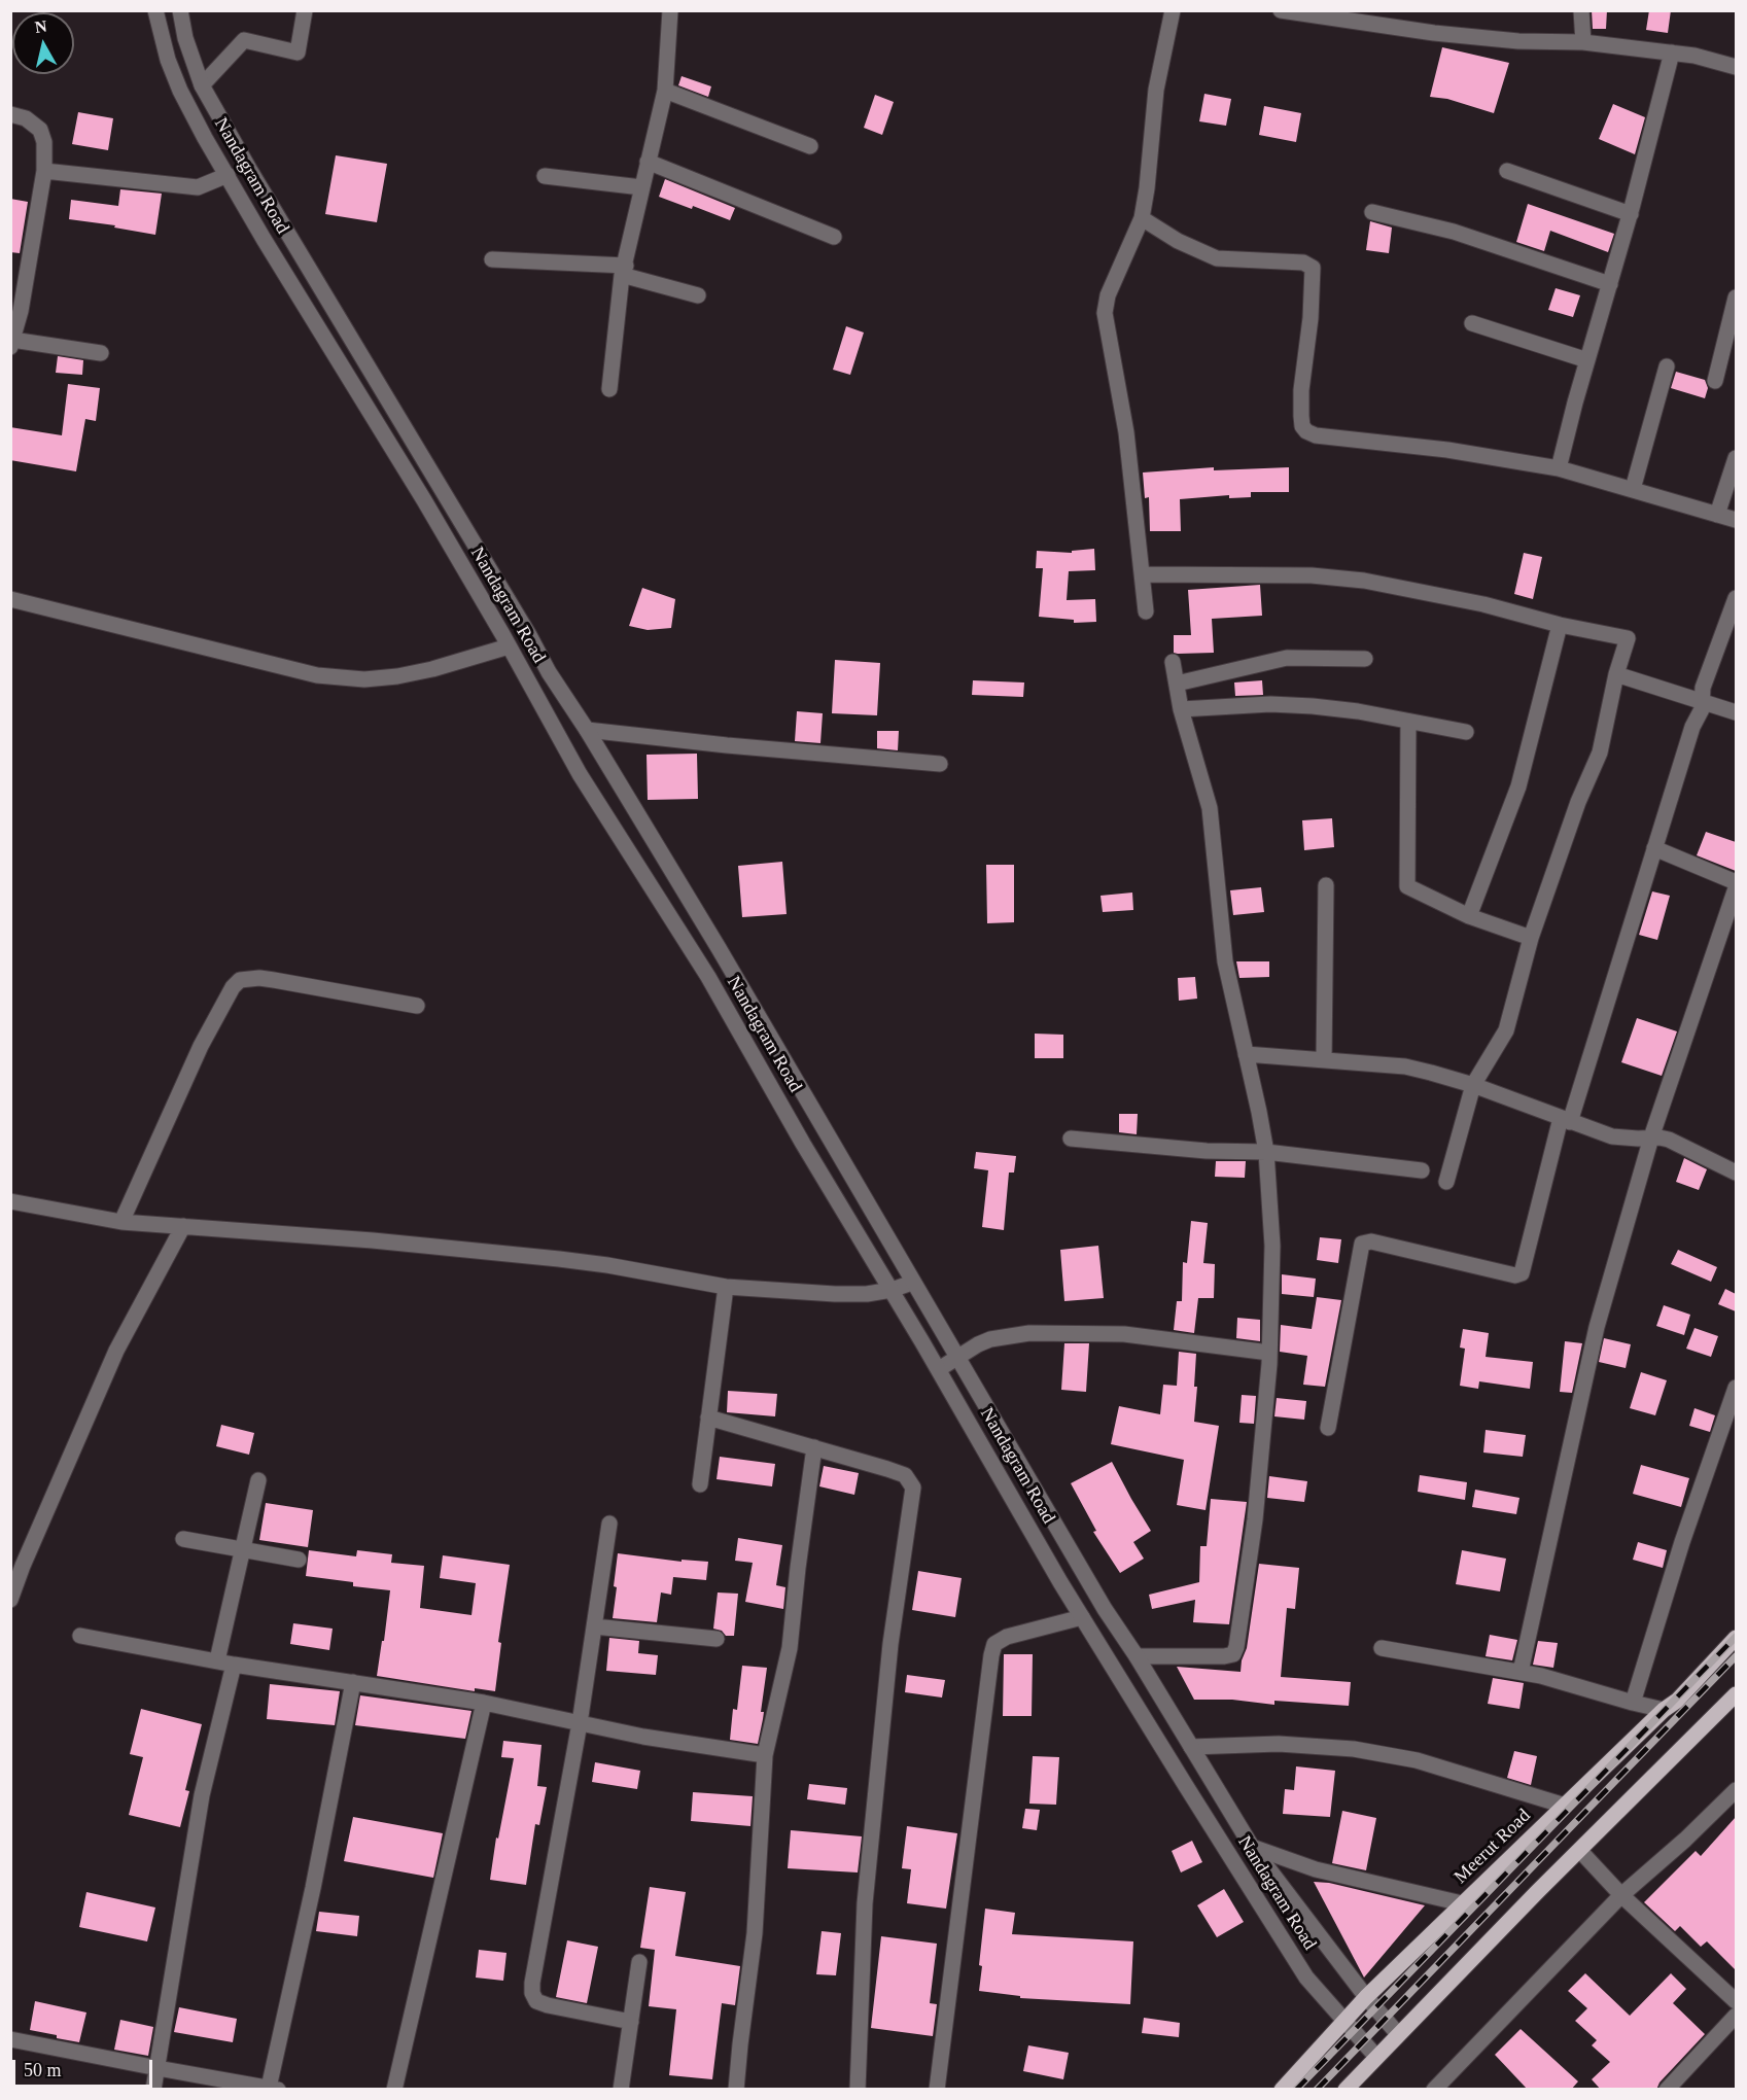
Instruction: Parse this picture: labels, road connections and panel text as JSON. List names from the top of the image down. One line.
{"streets":{"main road":["Meerut Road"],"street":["Nandagram Road"]},"crossings":[["Nandagram Road","Meerut Road"]],"scale_bar":"50 m","north":"top"}
